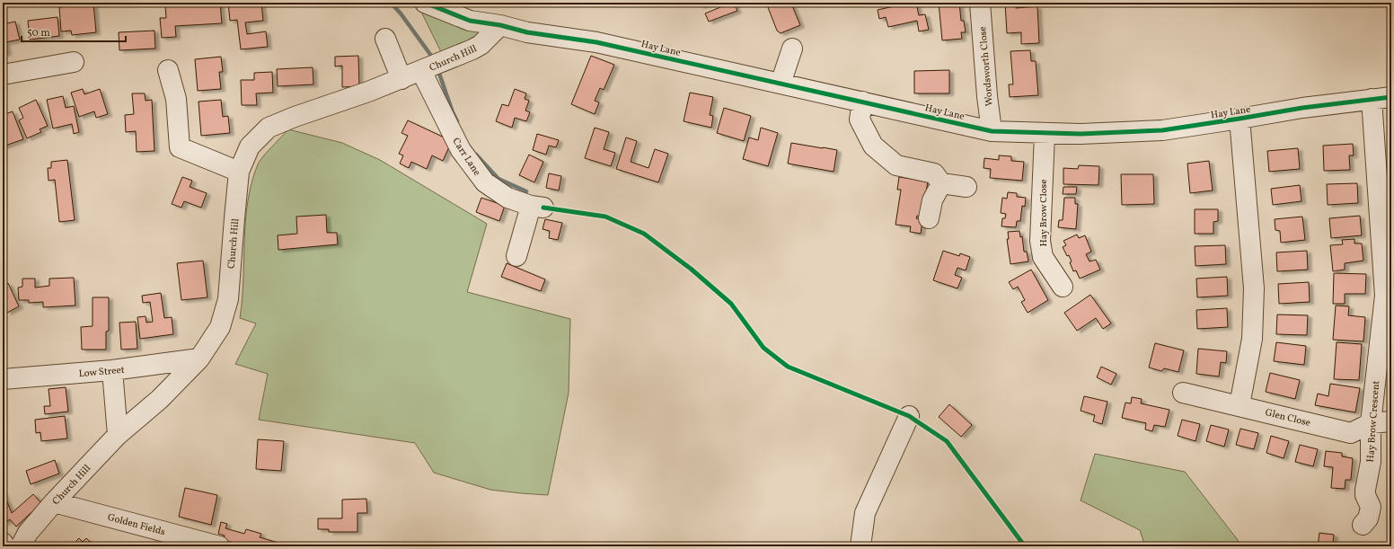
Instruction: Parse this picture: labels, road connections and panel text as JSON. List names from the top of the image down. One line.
{"streets":{"street":["Hay Lane","Church Hill","Wordsworth Close","Carr Lane","Hay Brow Close","Low Street","Glen Close","Hay Brow Crescent","Golden Fields"]},"crossings":[["Hay Lane","Church Hill"],["Hay Lane","Wordsworth Close"],["Hay Lane","Hay Brow Close"],["Hay Lane","Hay Brow Crescent"],["Church Hill","Carr Lane"],["Church Hill","Low Street"],["Church Hill","Golden Fields"],["Glen Close","Hay Brow Crescent"]],"scale_bar":"50 m"}
